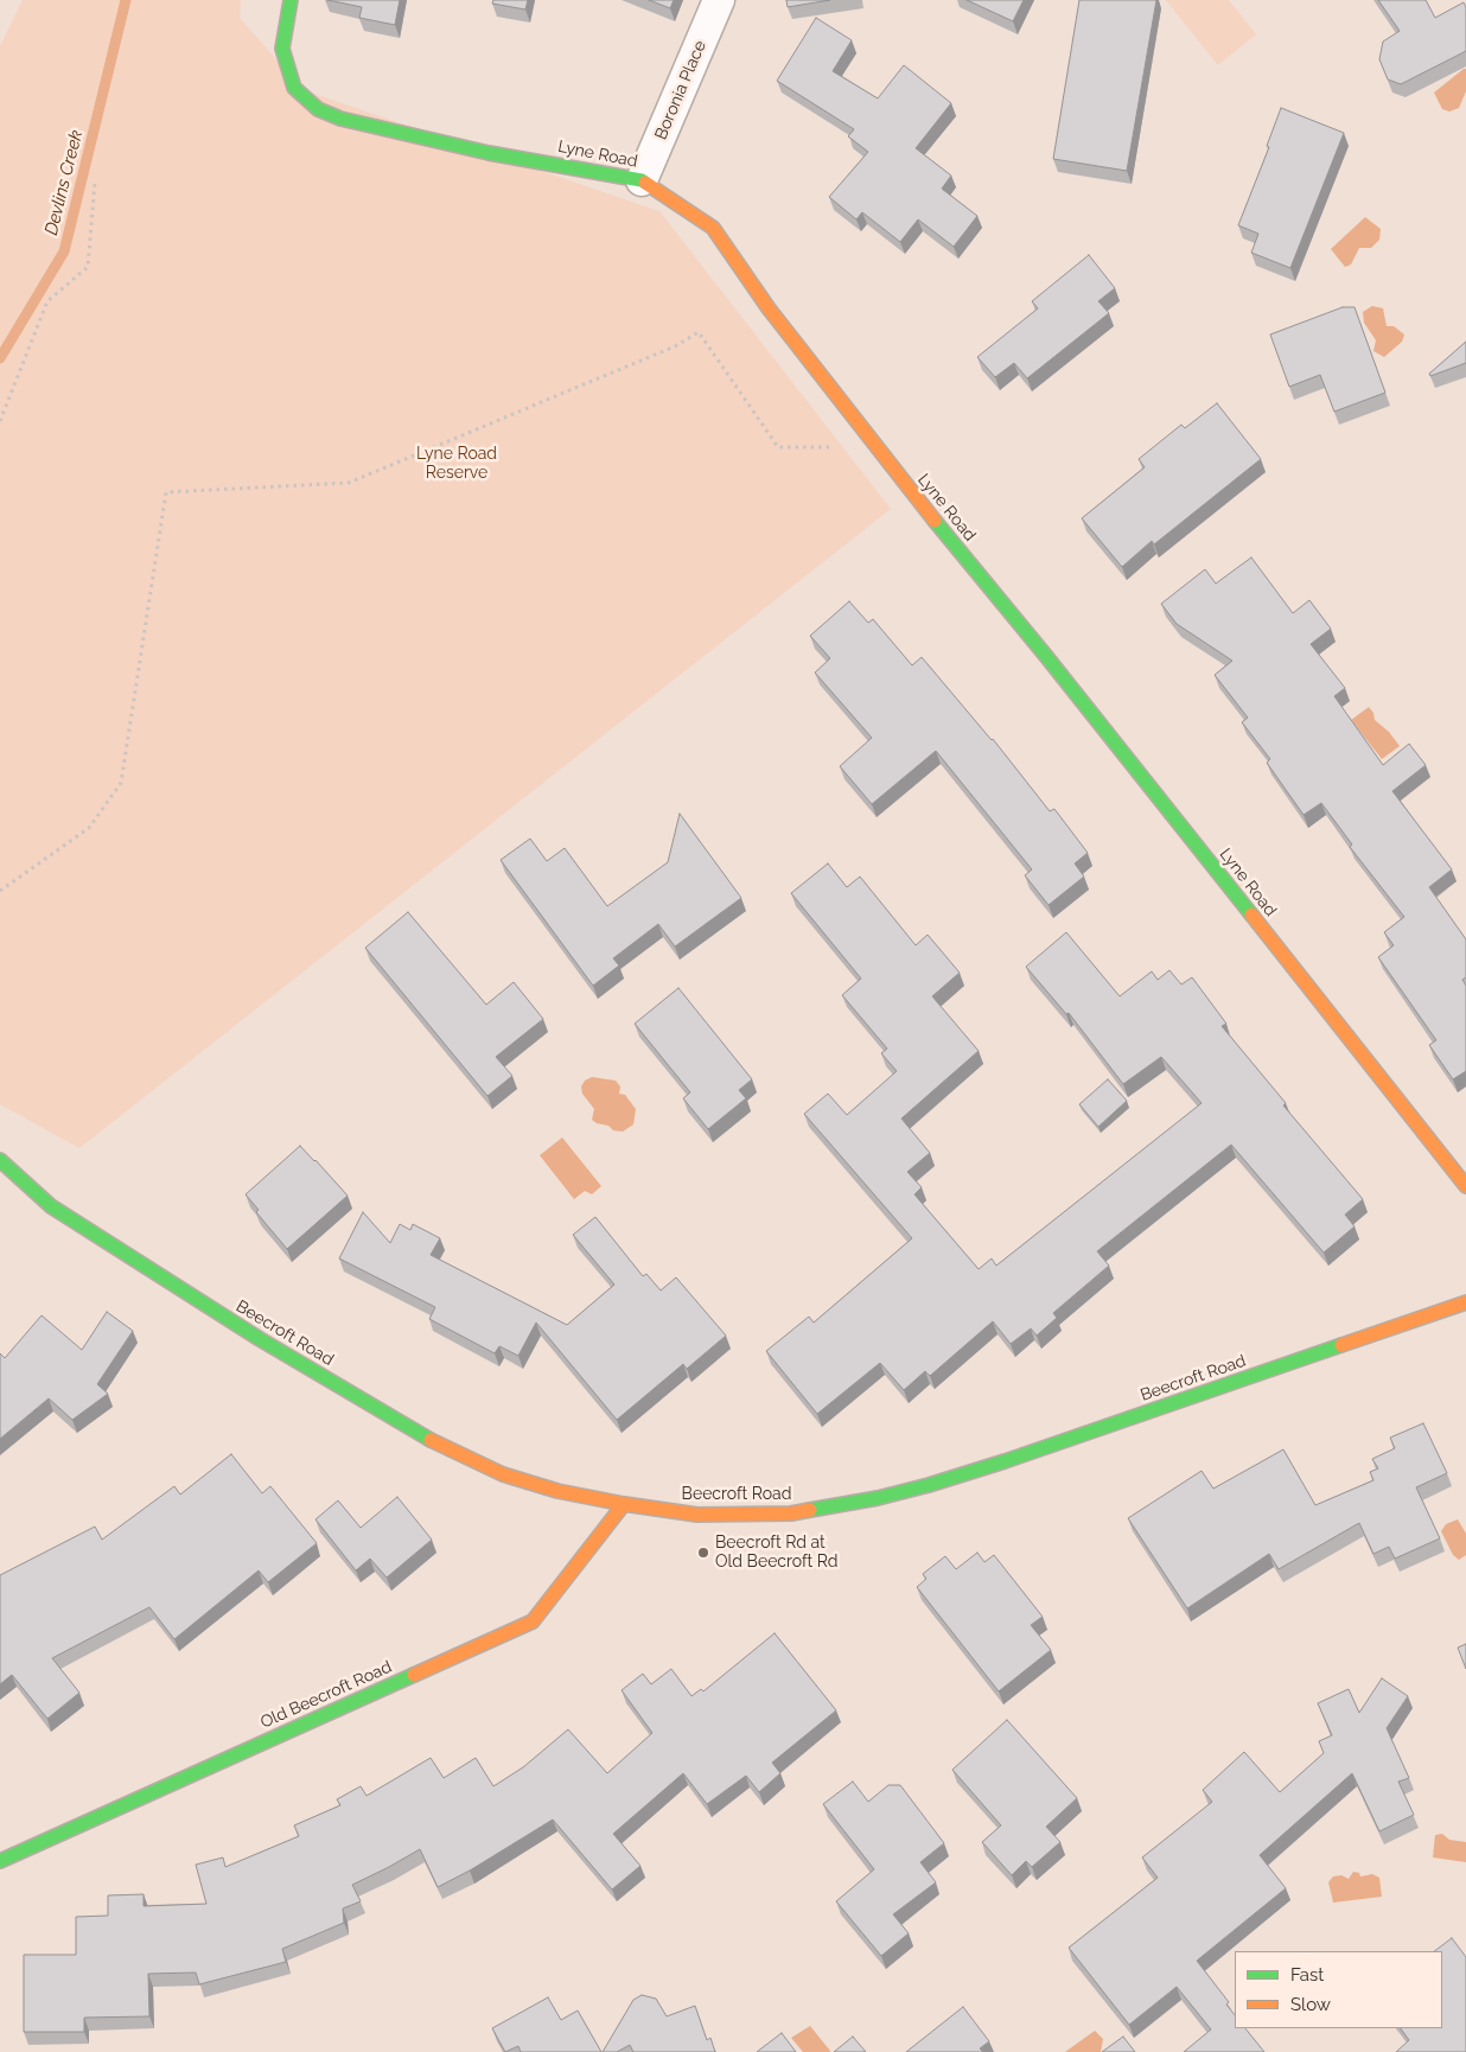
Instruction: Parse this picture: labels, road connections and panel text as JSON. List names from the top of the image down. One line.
{"streets":{"street":["Boronia Place","Lyne Road","Beecroft Road","Old Beecroft Road"]},"crossings":[["Boronia Place","Lyne Road"],["Beecroft Road","Old Beecroft Road"]],"water":["Devlins Creek"],"parks":["Lyne Road Reserve"],"places":["Beecroft Rd at Old Beecroft Rd"],"legend":["Fast","Slow"]}
